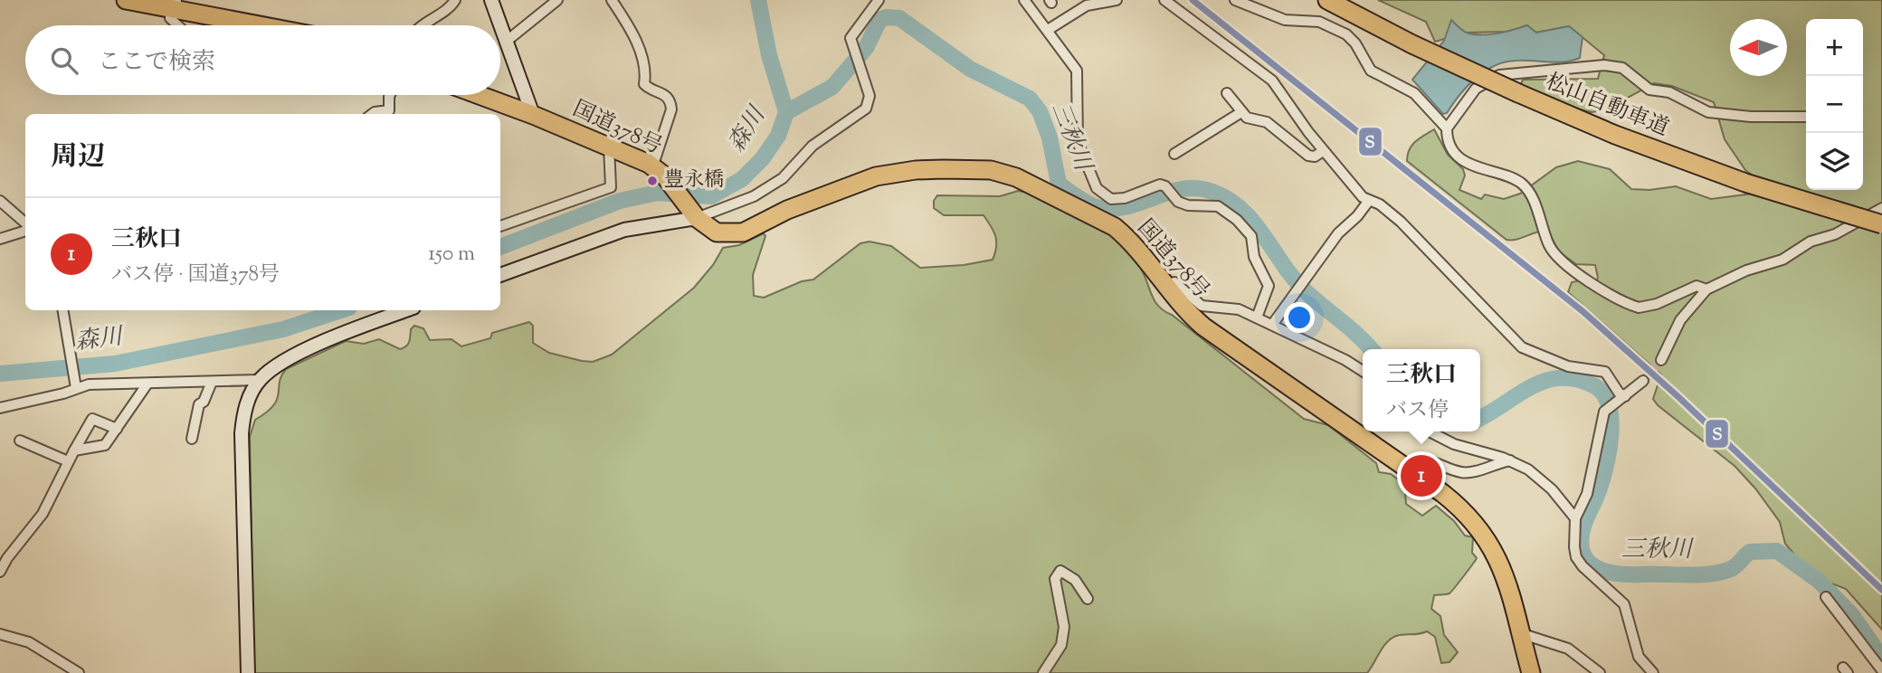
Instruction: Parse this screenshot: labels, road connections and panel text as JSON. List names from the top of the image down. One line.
{"streets":{"highway":["松山自動車道","国道378号"]},"water":["森川","三秋川"],"places":["豊永橋"],"lines":["transit line S"],"north":"left","page":{"map_buttons":["+","−"],"search":"ここで検索","heading":"周辺","list":[{"mark":"1","name":"三秋口","note":"バス停 · 国道378号","value":"150 m"}],"popup":["三秋口","バス停"],"pins":"1"}}
